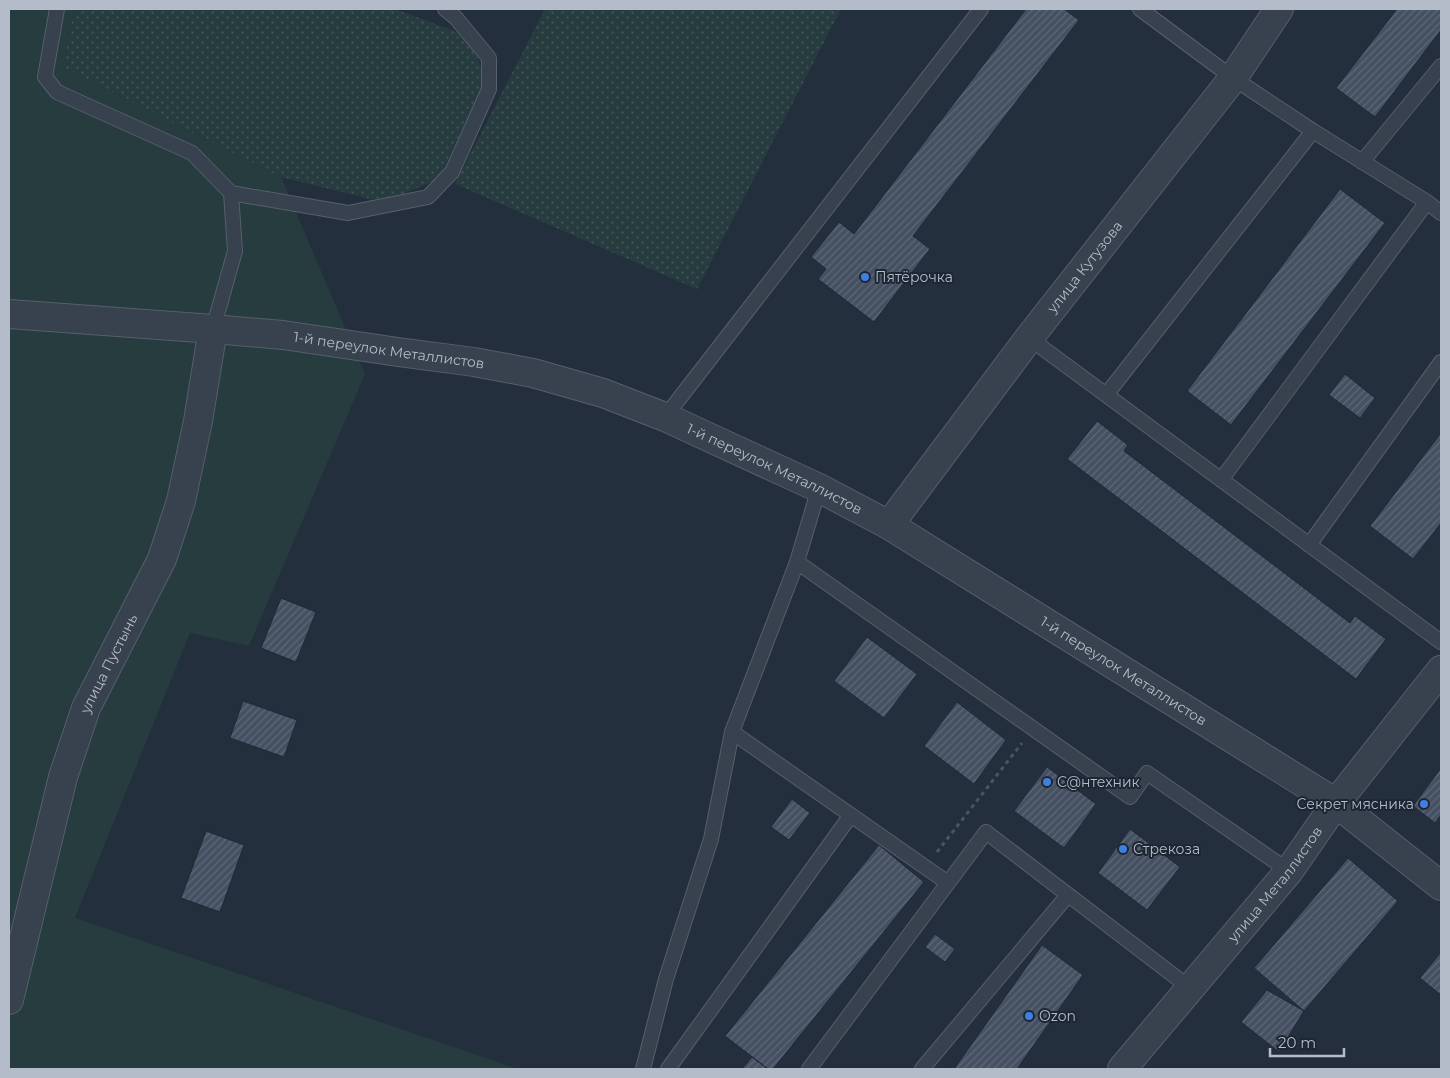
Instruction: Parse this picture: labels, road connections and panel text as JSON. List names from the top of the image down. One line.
{"streets":{"street":["улица Кутузова","1-й переулок Металлистов","улица Пустынь","улица Металлистов"]},"crossings":[["улица Кутузова","1-й переулок Металлистов"],["1-й переулок Металлистов","улица Пустынь"],["1-й переулок Металлистов","улица Металлистов"]],"places":["Пятёрочка","С@нтехник","Секрет мясника","Стрекоза","Ozon"],"scale_bar":"20 m"}
